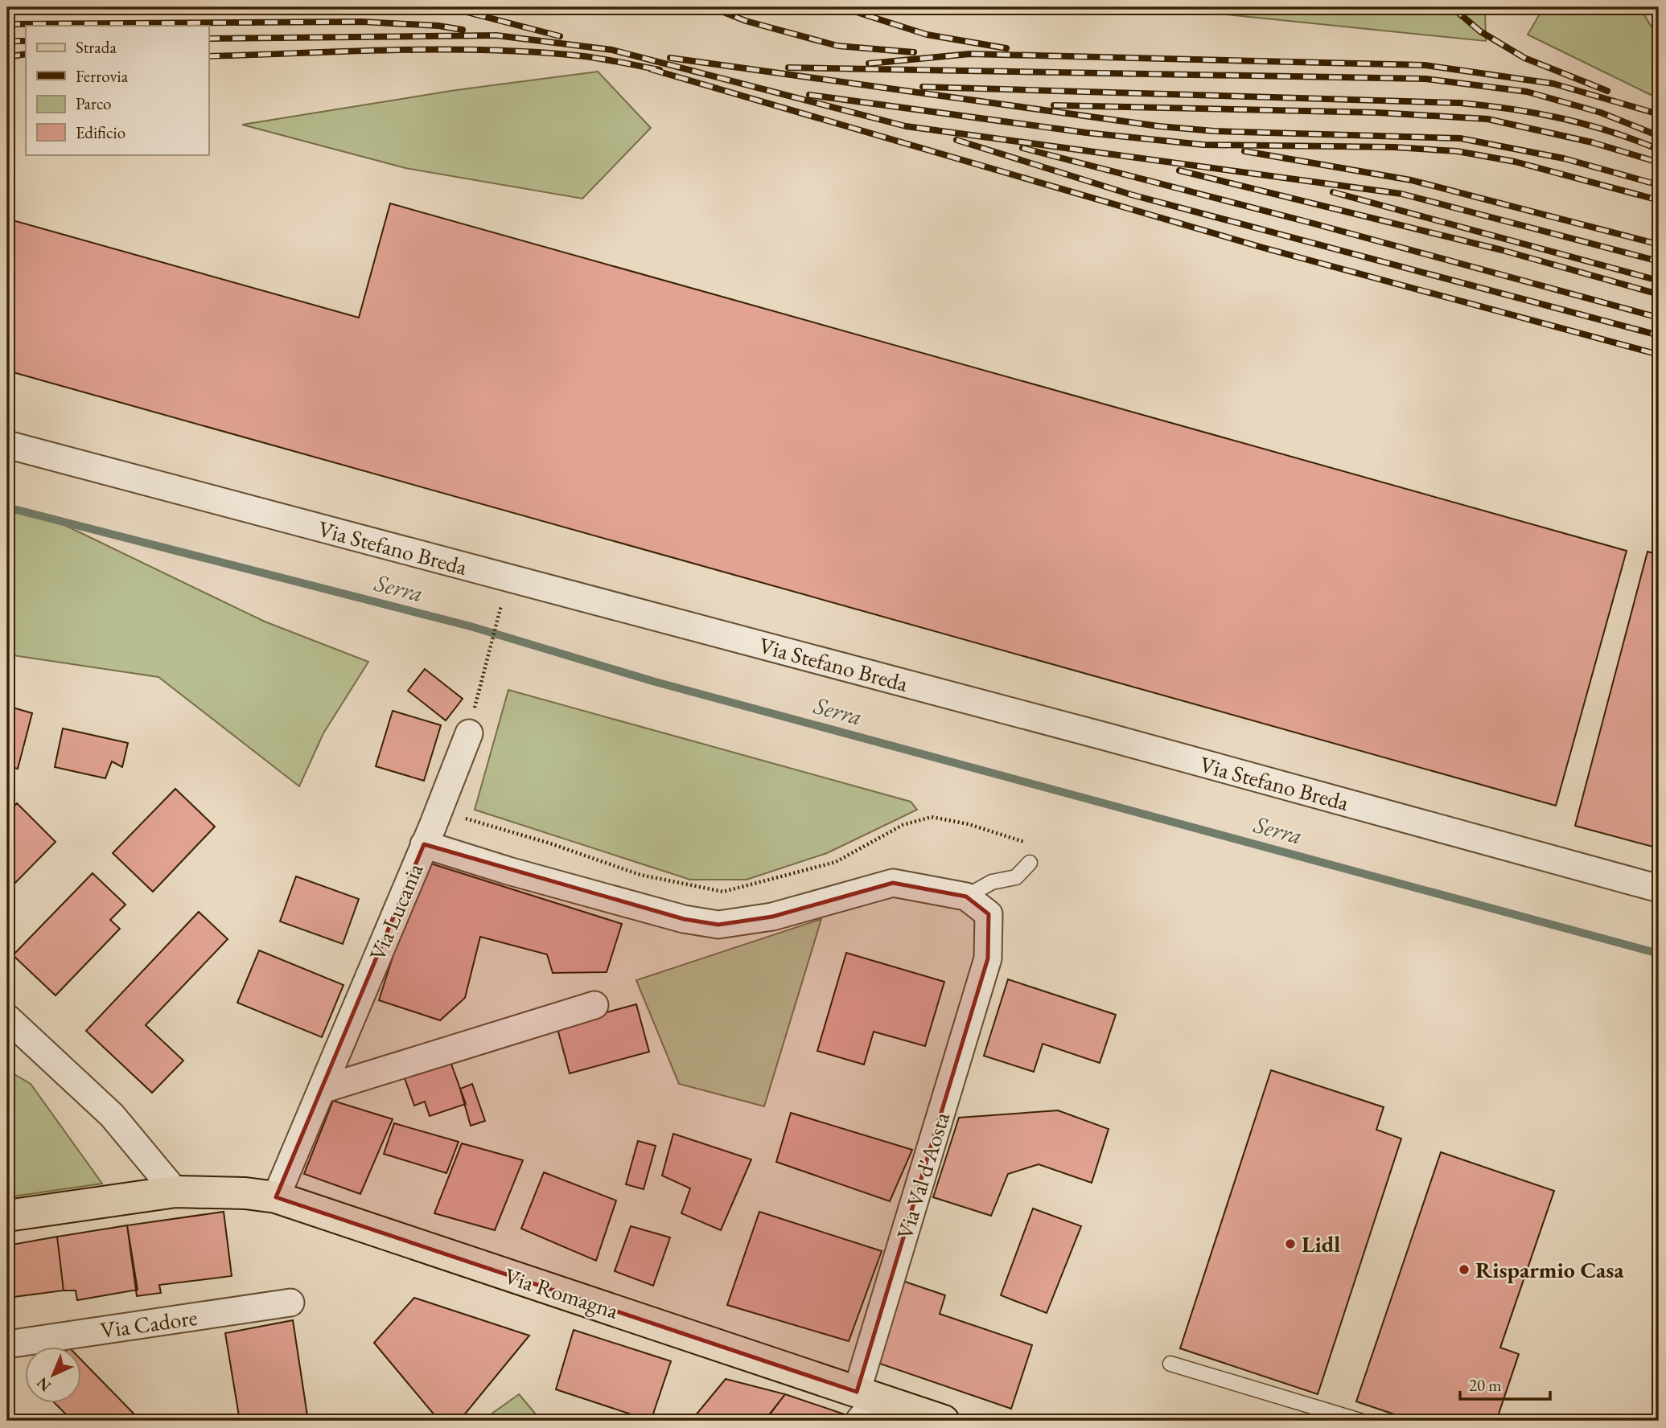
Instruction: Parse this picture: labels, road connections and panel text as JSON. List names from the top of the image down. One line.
{"streets":{"main road":["Via Romagna"],"street":["Via Stefano Breda","Via Lucania","Via Val d'Aosta","Via Cadore"]},"crossings":[["Via Lucania","Via Romagna"],["Via Val d'Aosta","Via Romagna"]],"water":["Serra"],"places":["Lidl","Risparmio Casa"],"legend":["Strada","Ferrovia","Parco","Edificio"],"scale_bar":"20 m","north":"bottom left"}
